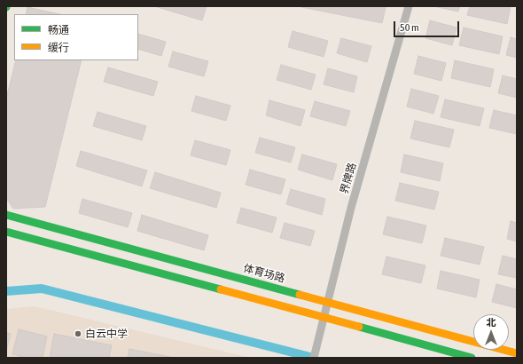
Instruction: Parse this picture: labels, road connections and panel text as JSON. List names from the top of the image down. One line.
{"streets":{"main road":["体育场路"],"street":["界牌路"]},"crossings":[["界牌路","体育场路"]],"places":["白云中学"],"legend":["畅通","缓行"],"scale_bar":"50 m","north":"top"}
